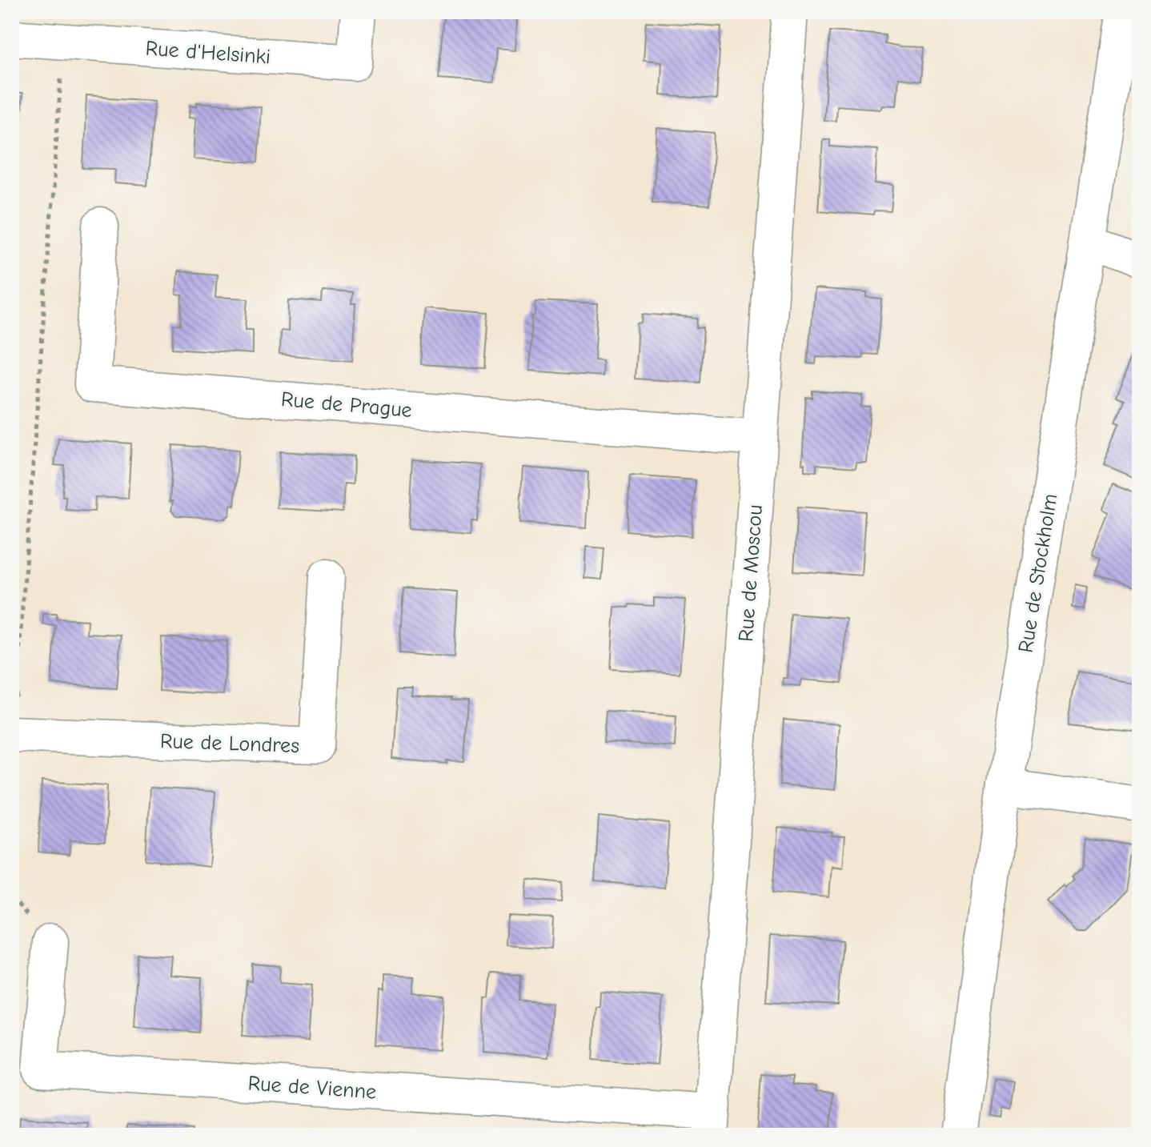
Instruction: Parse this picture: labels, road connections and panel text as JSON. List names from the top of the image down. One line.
{"streets":{"street":["Rue d'Helsinki","Rue de Prague","Rue de Moscou","Rue de Stockholm","Rue de Londres","Rue de Vienne"]},"crossings":[["Rue de Prague","Rue de Moscou"],["Rue de Moscou","Rue de Vienne"]]}
